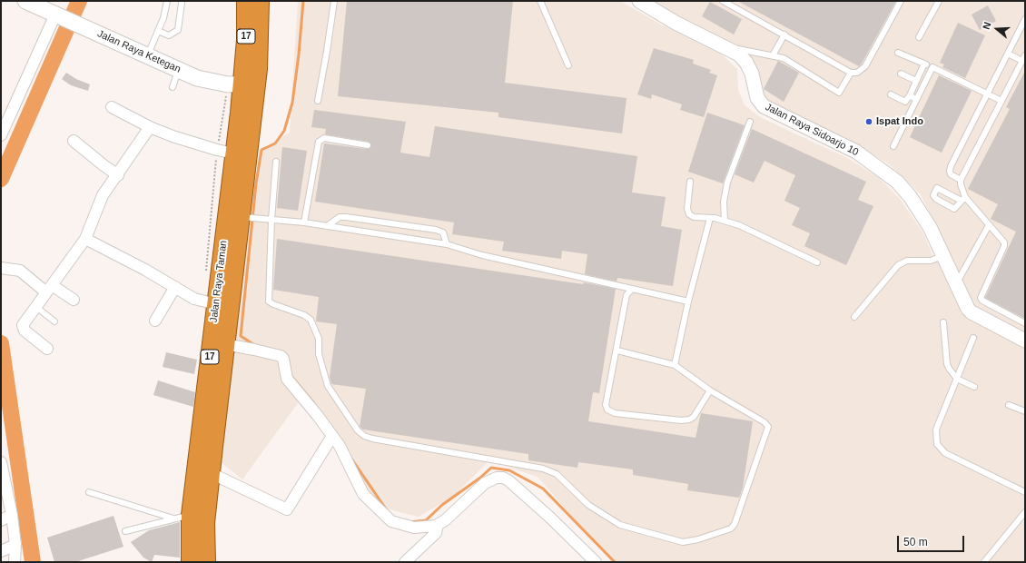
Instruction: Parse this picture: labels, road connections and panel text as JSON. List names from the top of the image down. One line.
{"streets":{"highway":["17","Jalan Raya Taman"],"main road":["Jalan Raya Ketegan"],"street":["Jalan Raya Sidoarjo 10"]},"crossings":[["Jalan Raya Ketegan","Jalan Raya Taman"]],"places":["Ispat Indo"],"scale_bar":"50 m","north":"left"}
